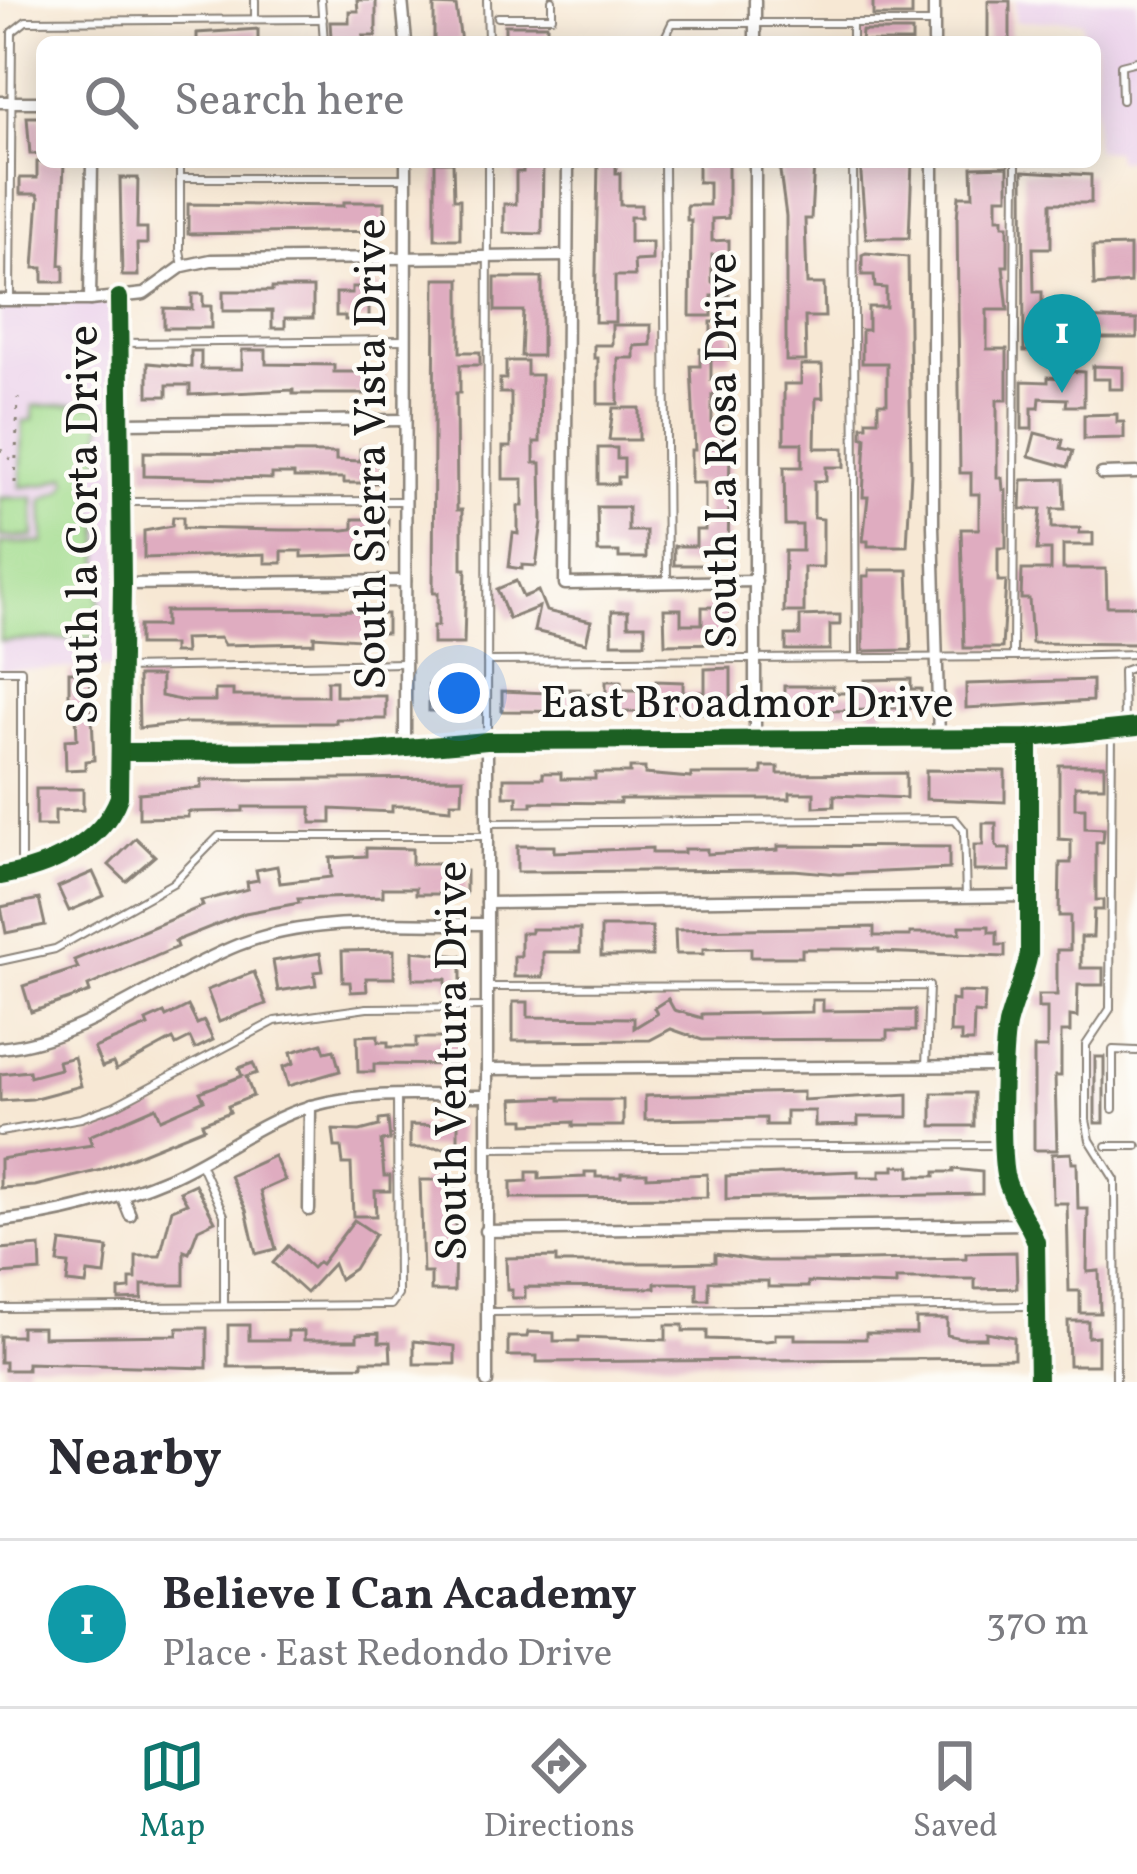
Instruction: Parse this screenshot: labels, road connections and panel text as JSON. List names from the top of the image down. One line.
{"streets":{"street":["South La Rosa Drive","South Sierra Vista Drive","South la Corta Drive","East Broadmor Drive","South Ventura Drive"]},"crossings":[["South La Rosa Drive","East Broadmor Drive"],["South Sierra Vista Drive","East Broadmor Drive"],["South la Corta Drive","East Broadmor Drive"],["East Broadmor Drive","South Ventura Drive"]],"page":{"search":"Search here","pins":"1","heading":"Nearby","list":[{"mark":"1","name":"Believe I Can Academy","note":"Place · East Redondo Drive","value":"370 m"}],"nav":["Map","Directions","Saved"]}}
